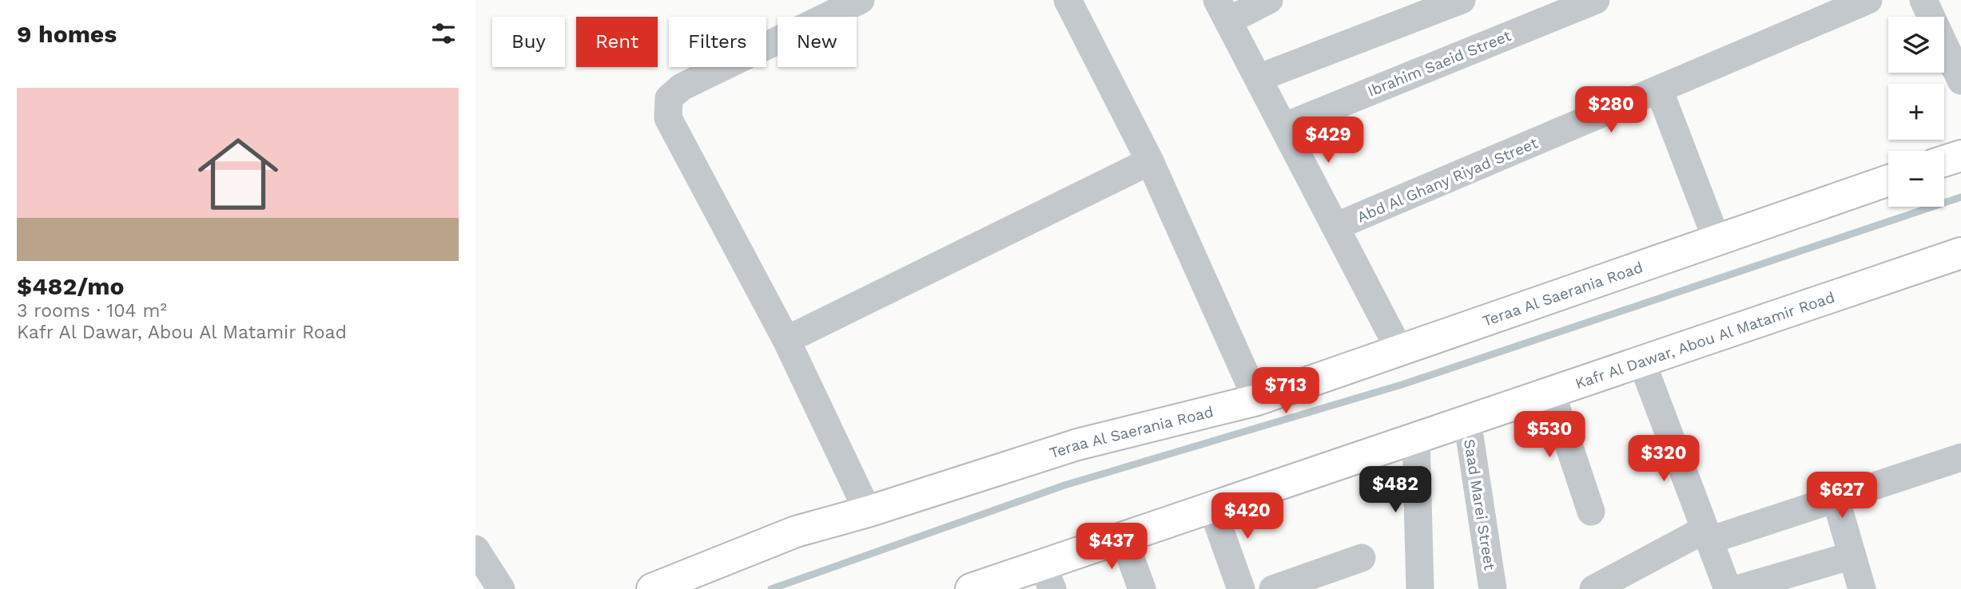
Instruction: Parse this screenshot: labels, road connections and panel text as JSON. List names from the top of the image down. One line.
{"streets":{"main road":["Teraa Al Saerania Road","Kafr Al Dawar, Abou Al Matamir Road"],"street":["Ibrahim Saeid Street","Abd Al Ghany Riyad Street","Saad Marei Street"]},"crossings":[["Kafr Al Dawar, Abou Al Matamir Road","Saad Marei Street"]],"page":{"heading":"9 homes","map_buttons":["+","−"],"chip":["Buy","Rent","Filters","New"],"list":[{"name":"$482/mo","note":"3 rooms · 104 m² · Kafr Al Dawar, Abou Al Matamir Road"}],"price":["$280","$429","$713","$530","$320","$482","$627","$420","$437"]}}
